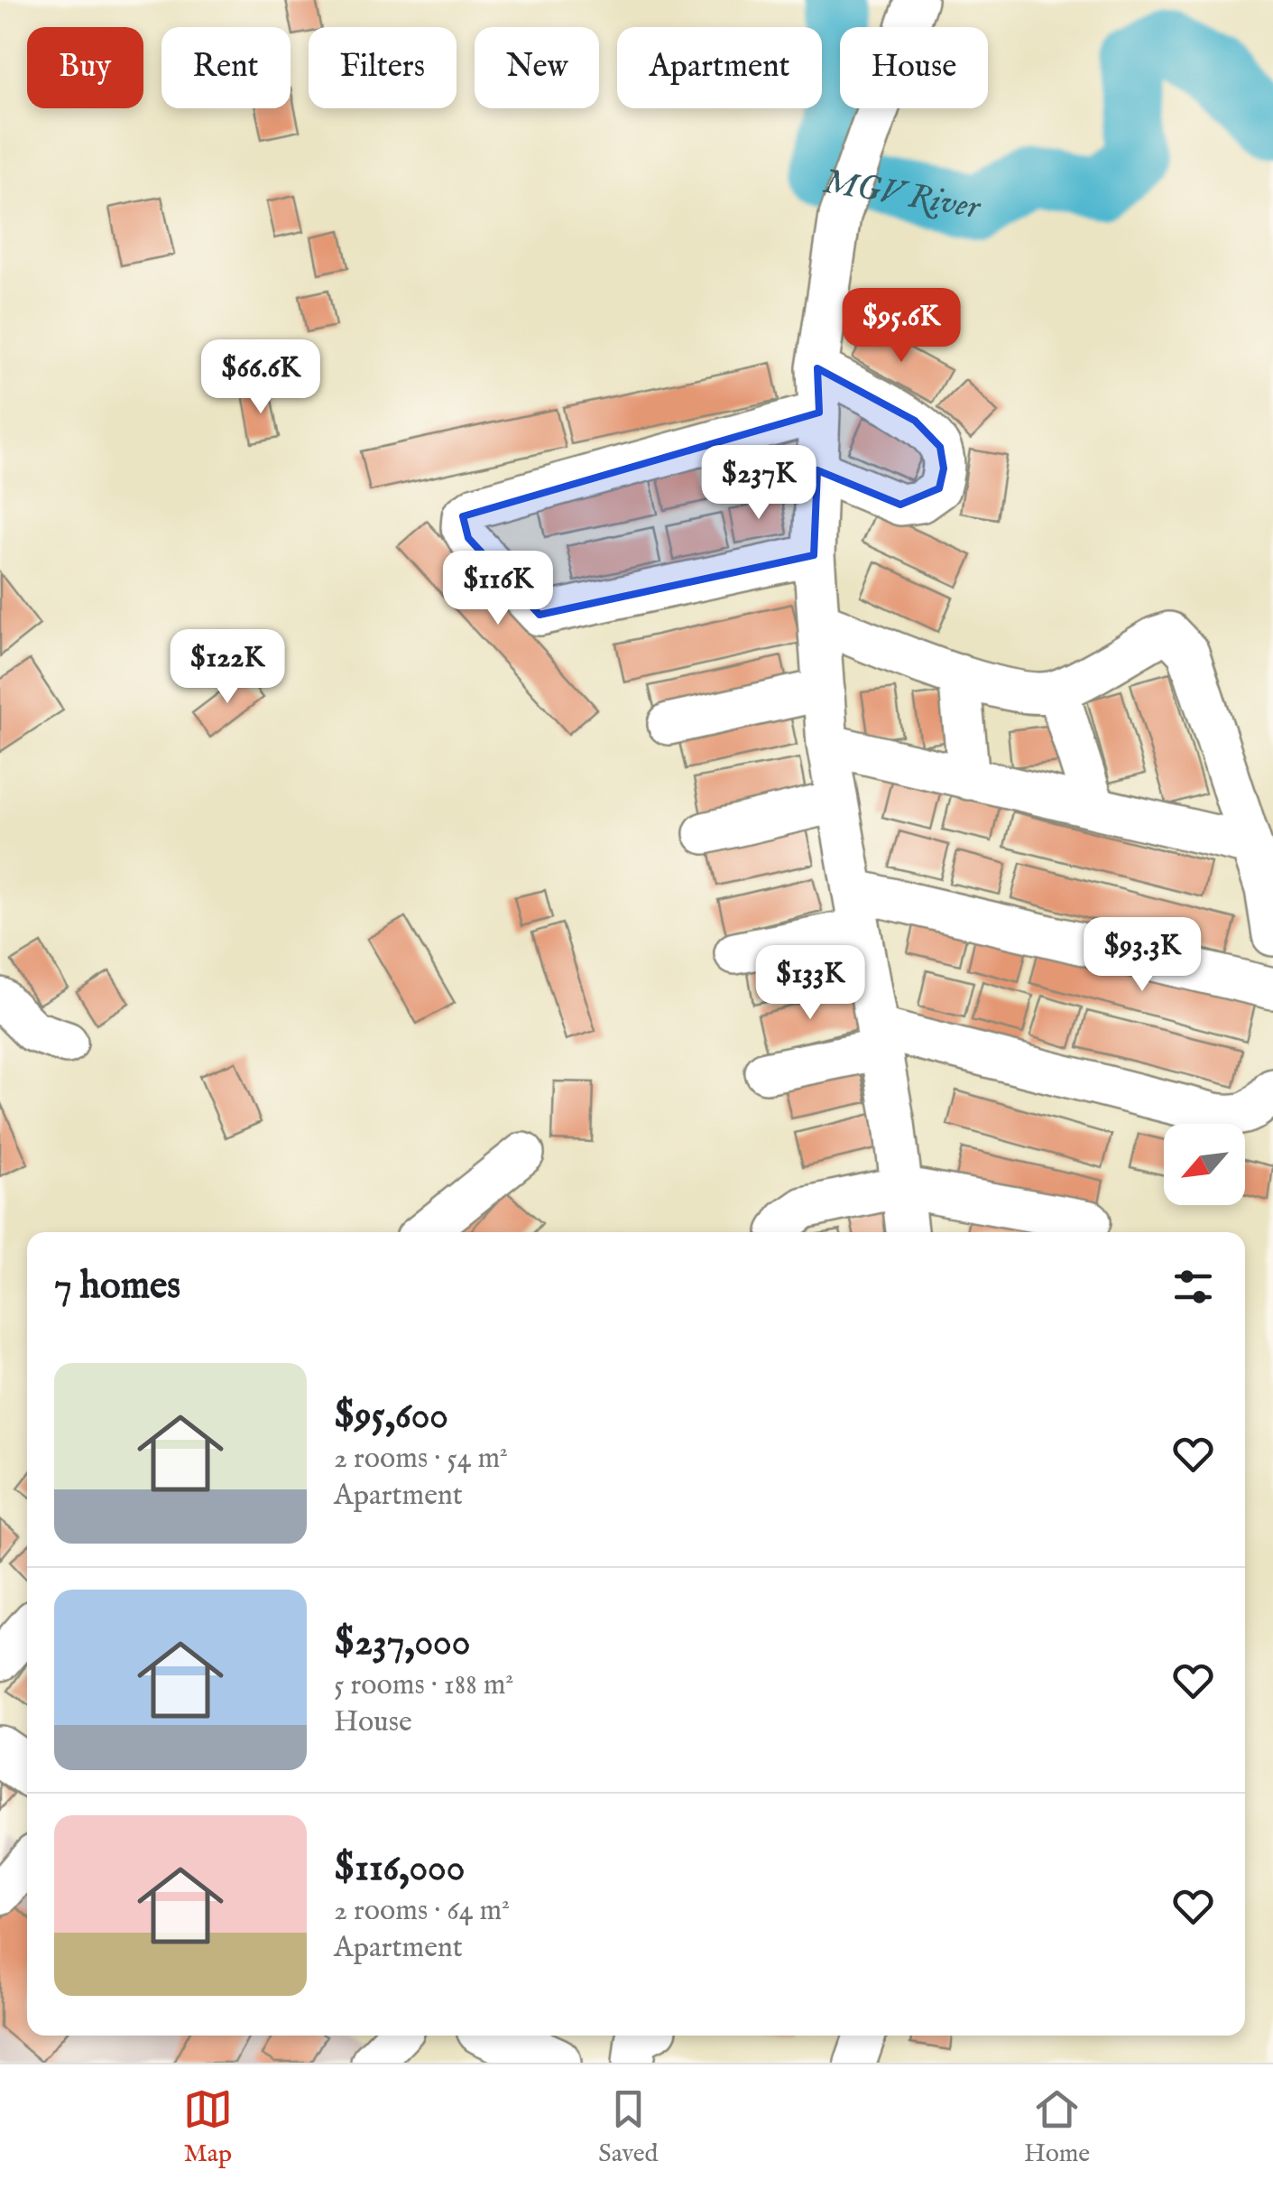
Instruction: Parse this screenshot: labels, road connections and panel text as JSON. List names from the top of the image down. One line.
{"water":["MGV River"],"north":"bottom left","page":{"chip":["Buy","Rent","Filters","New","Apartment","House"],"price":["$95.6K","$66.6K","$237K","$116K","$122K","$93.3K","$133K"],"heading":"7 homes","list":[{"name":"$95,600","note":"2 rooms · 54 m² · Apartment"},{"name":"$237,000","note":"5 rooms · 188 m² · House"},{"name":"$116,000","note":"2 rooms · 64 m² · Apartment"}],"tabs":["Map","Saved","Home"]}}
